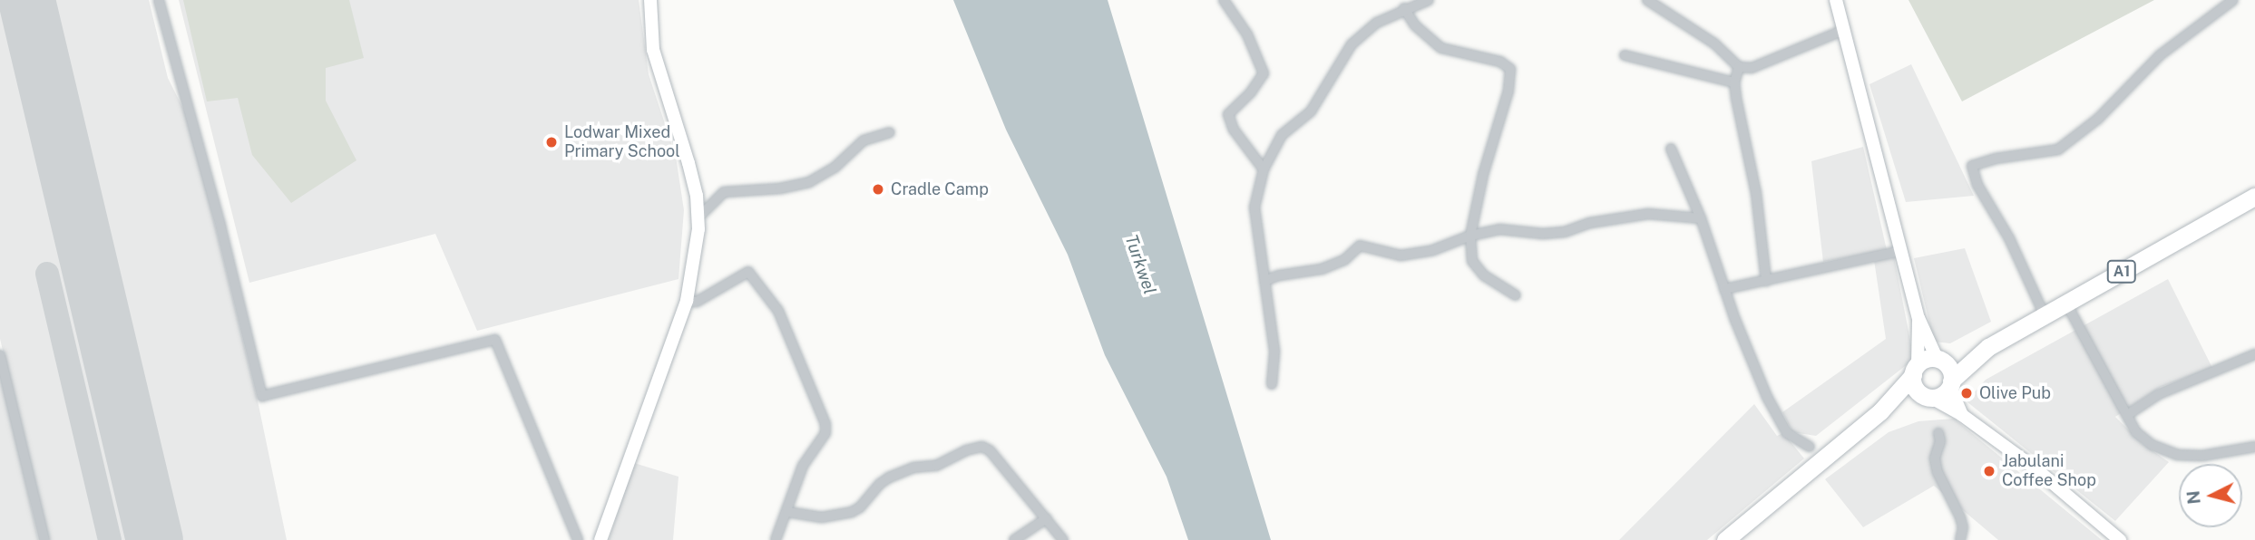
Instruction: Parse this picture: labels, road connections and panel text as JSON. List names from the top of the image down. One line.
{"streets":{"highway":["A1"]},"water":["Turkwel"],"places":["Lodwar Mixed Primary School","Cradle Camp","Olive Pub","Jabulani Coffee Shop"],"north":"left"}
